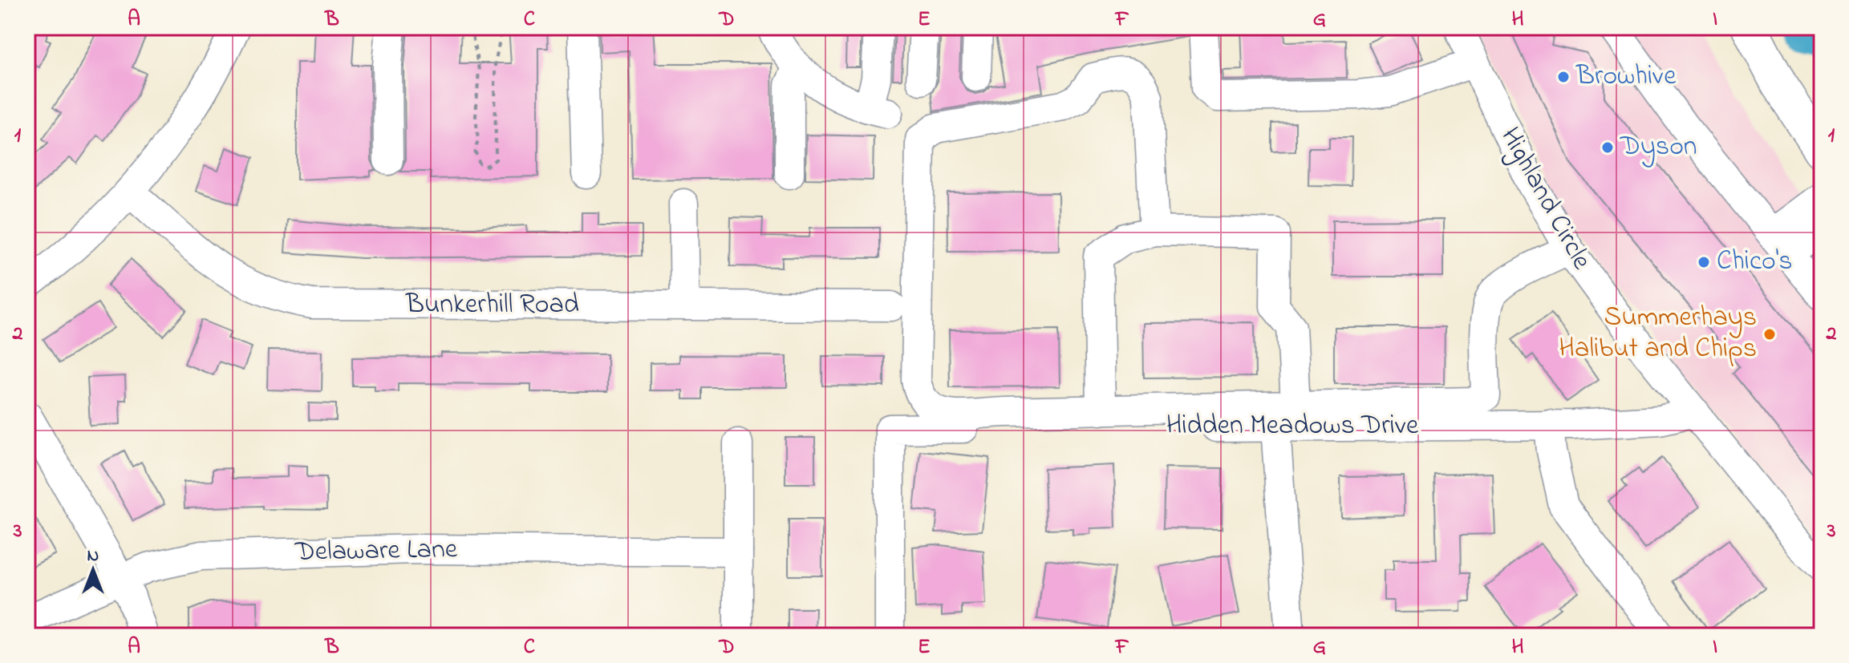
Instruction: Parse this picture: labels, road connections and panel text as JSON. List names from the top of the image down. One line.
{"streets":{"street":["Highland Circle","Bunkerhill Road","Hidden Meadows Drive","Delaware Lane"]},"crossings":[["Highland Circle","Hidden Meadows Drive"]],"places":["Browhive","Dyson","Chico's","Summerhays Halibut and Chips"],"north":"top","grid":{"columns":["A","B","C","D","E","F","G","H","I"],"rows":["1","2","3"]}}
